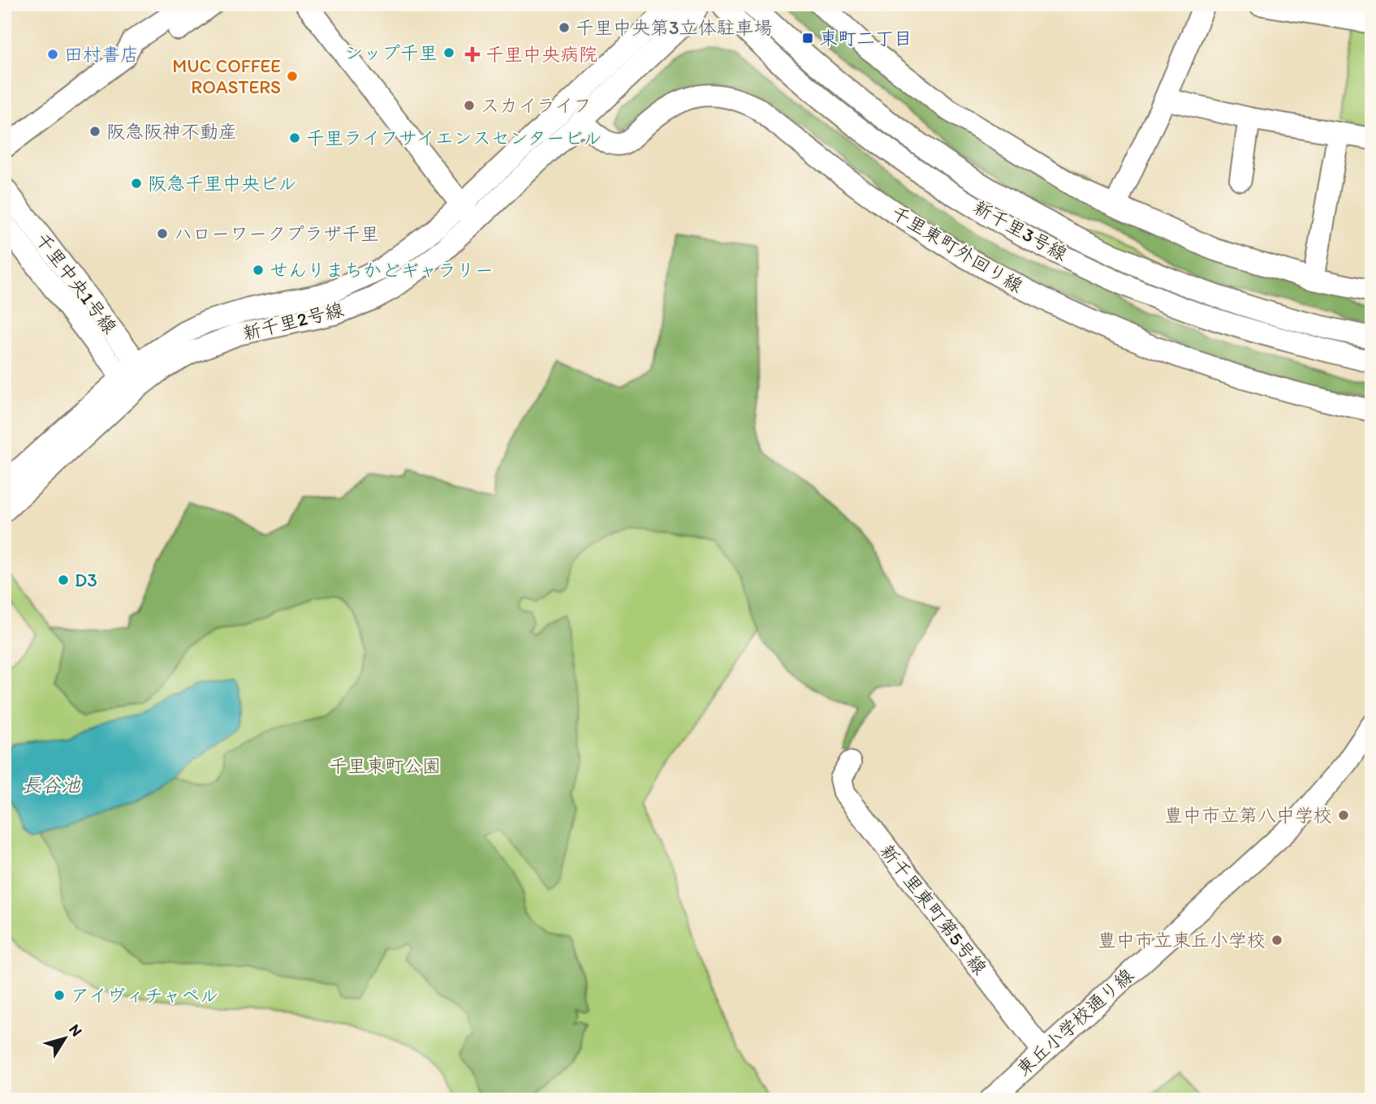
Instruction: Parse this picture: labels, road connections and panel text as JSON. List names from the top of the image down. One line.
{"streets":{"street":["新千里3号線","千里東町外回り線","千里中央1号線","新千里2号線","新千里東町第5号線","東丘小学校通り線"]},"crossings":[["千里東町外回り線","新千里2号線"],["千里中央1号線","新千里2号線"],["新千里東町第5号線","東丘小学校通り線"]],"water":["長谷池"],"parks":["千里東町公園"],"places":{"other":["千里中央第3立体駐車場","シップ千里","田村書店","MUC COFFEE ROASTERS","スカイライフ","阪急阪神不動産","千里ライフサイエンスセンタービル","阪急千里中央ビル","ハローワークプラザ千里","せんりまちかどギャラリー","D3","豊中市立第八中学校","豊中市立東丘小学校","アイヴィチャペル"],"transit":["東町二丁目"],"health":["千里中央病院"]},"north":"top right"}
